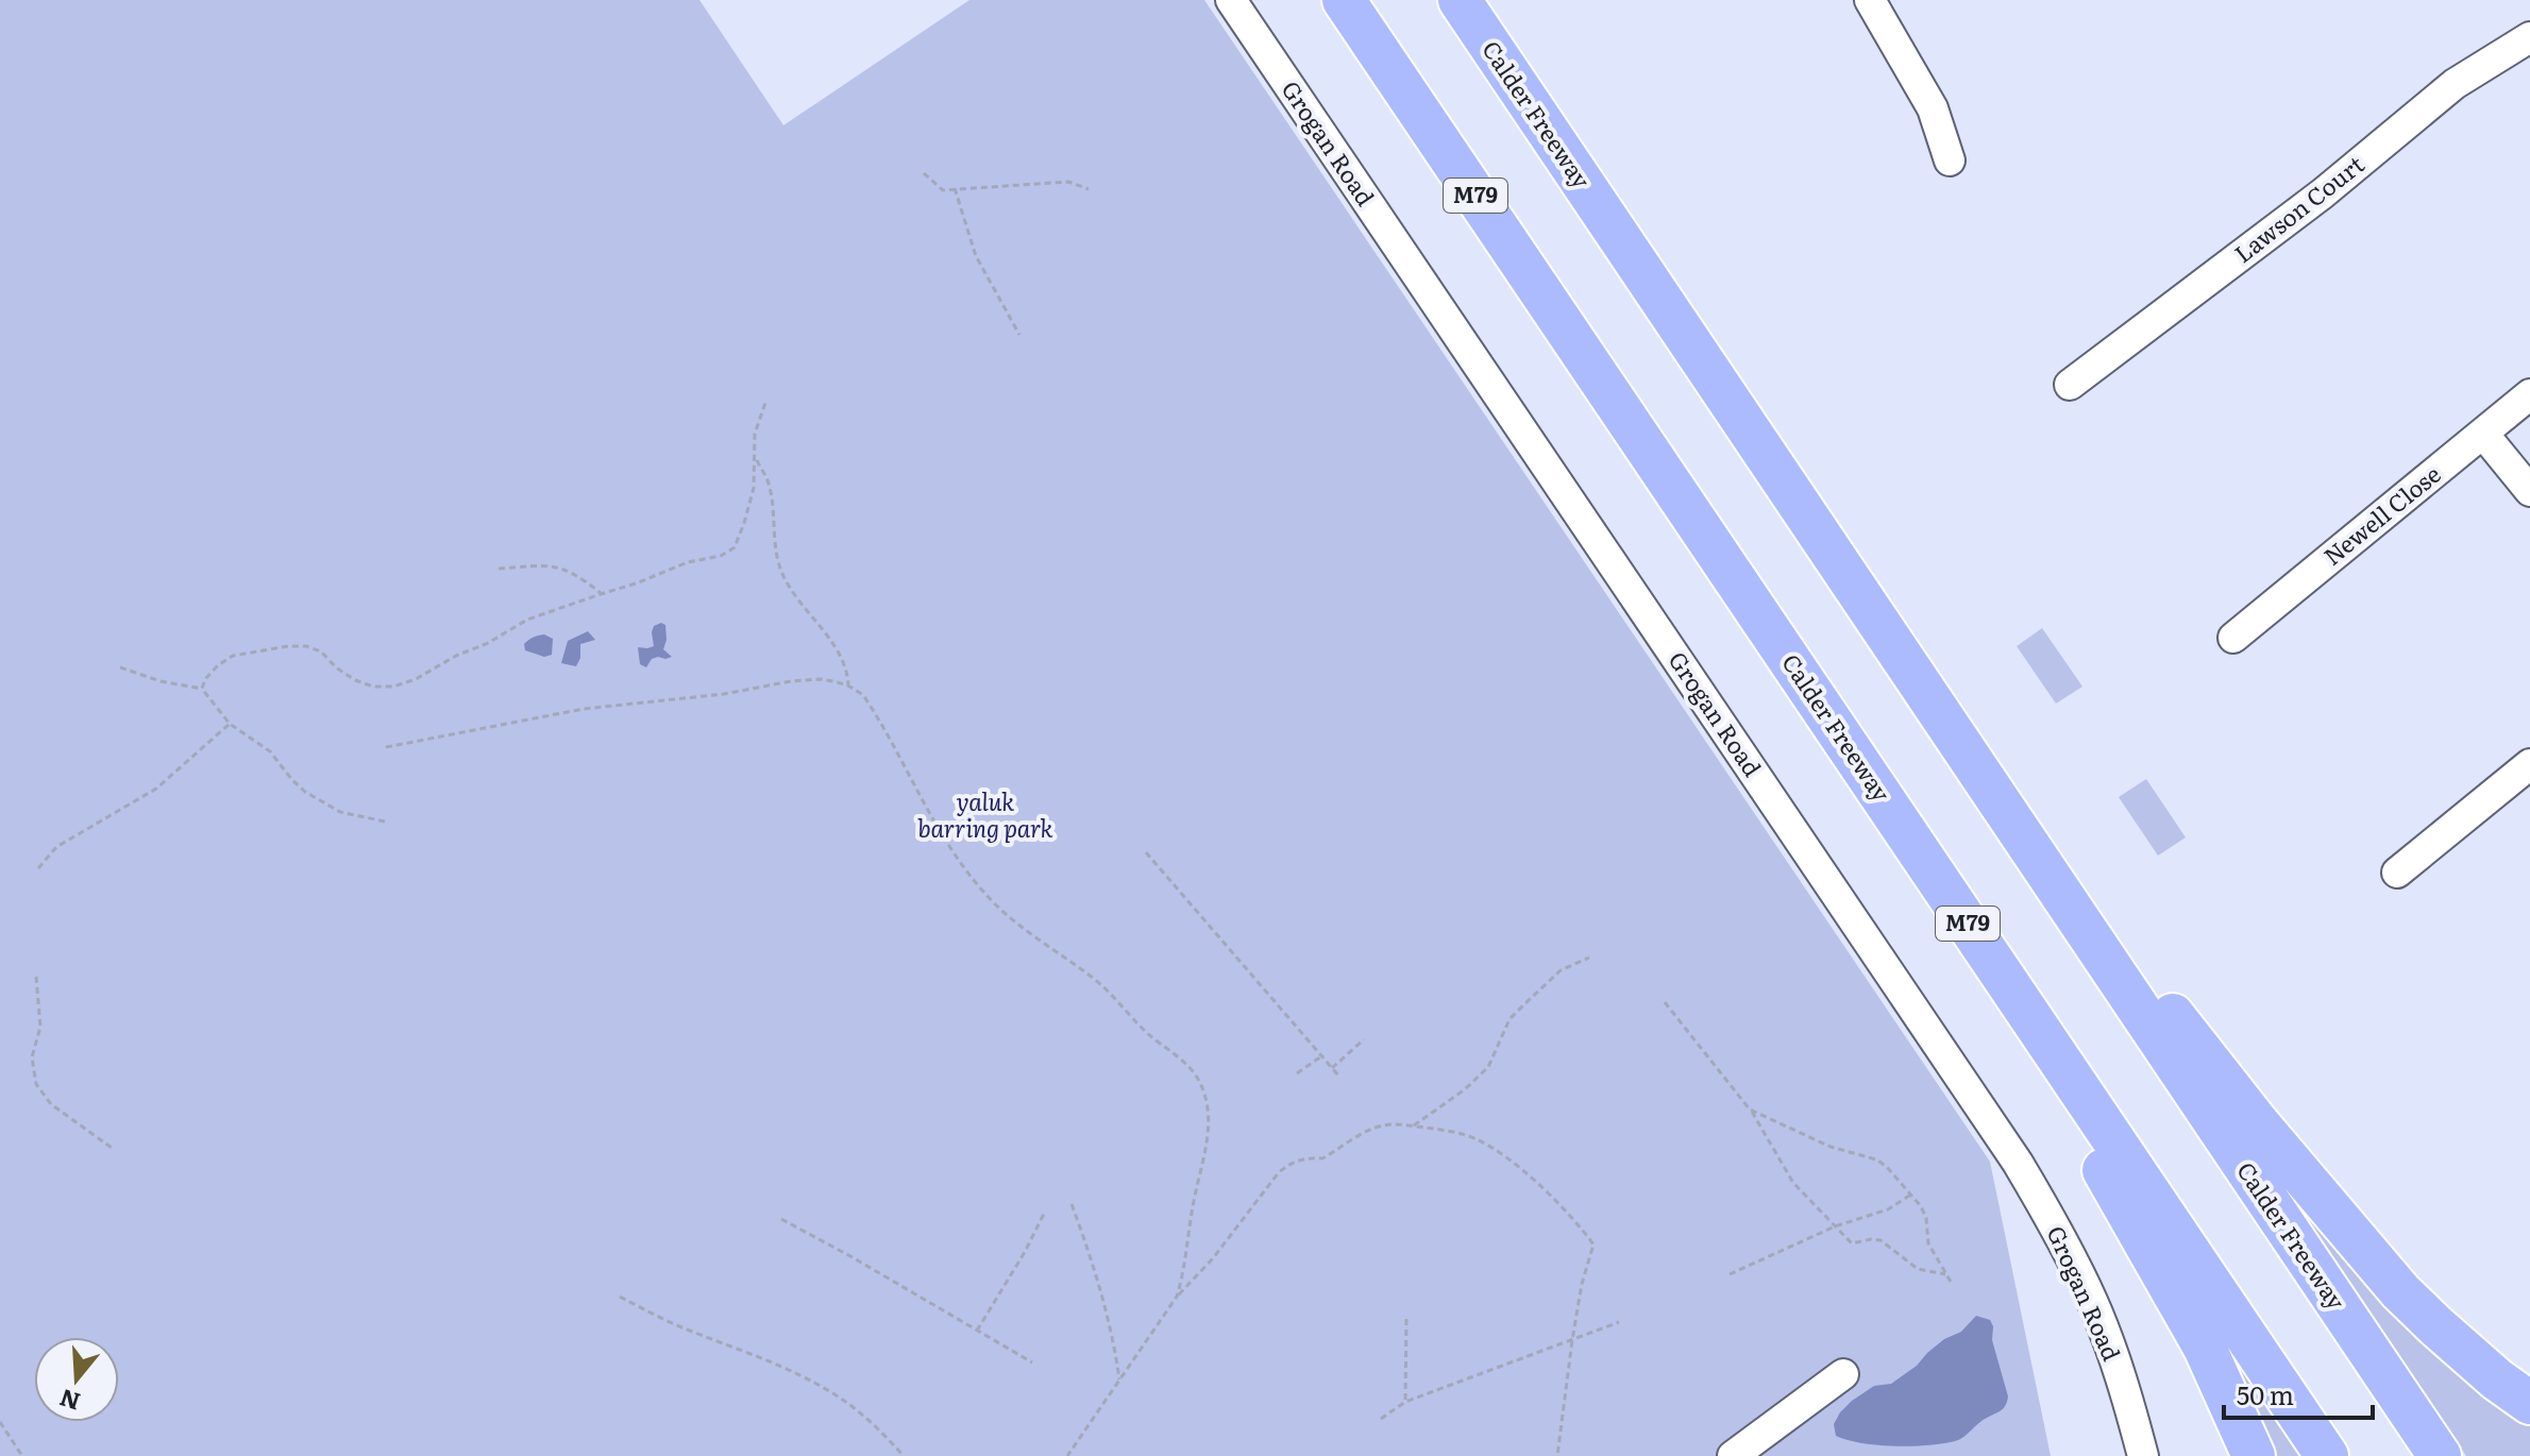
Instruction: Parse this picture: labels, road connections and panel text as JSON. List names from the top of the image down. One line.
{"streets":{"highway":["Calder Freeway","M79"],"street":["Grogan Road","Lawson Court","Newell Close"]},"parks":["yaluk barring park"],"scale_bar":"50 m","north":"bottom"}
